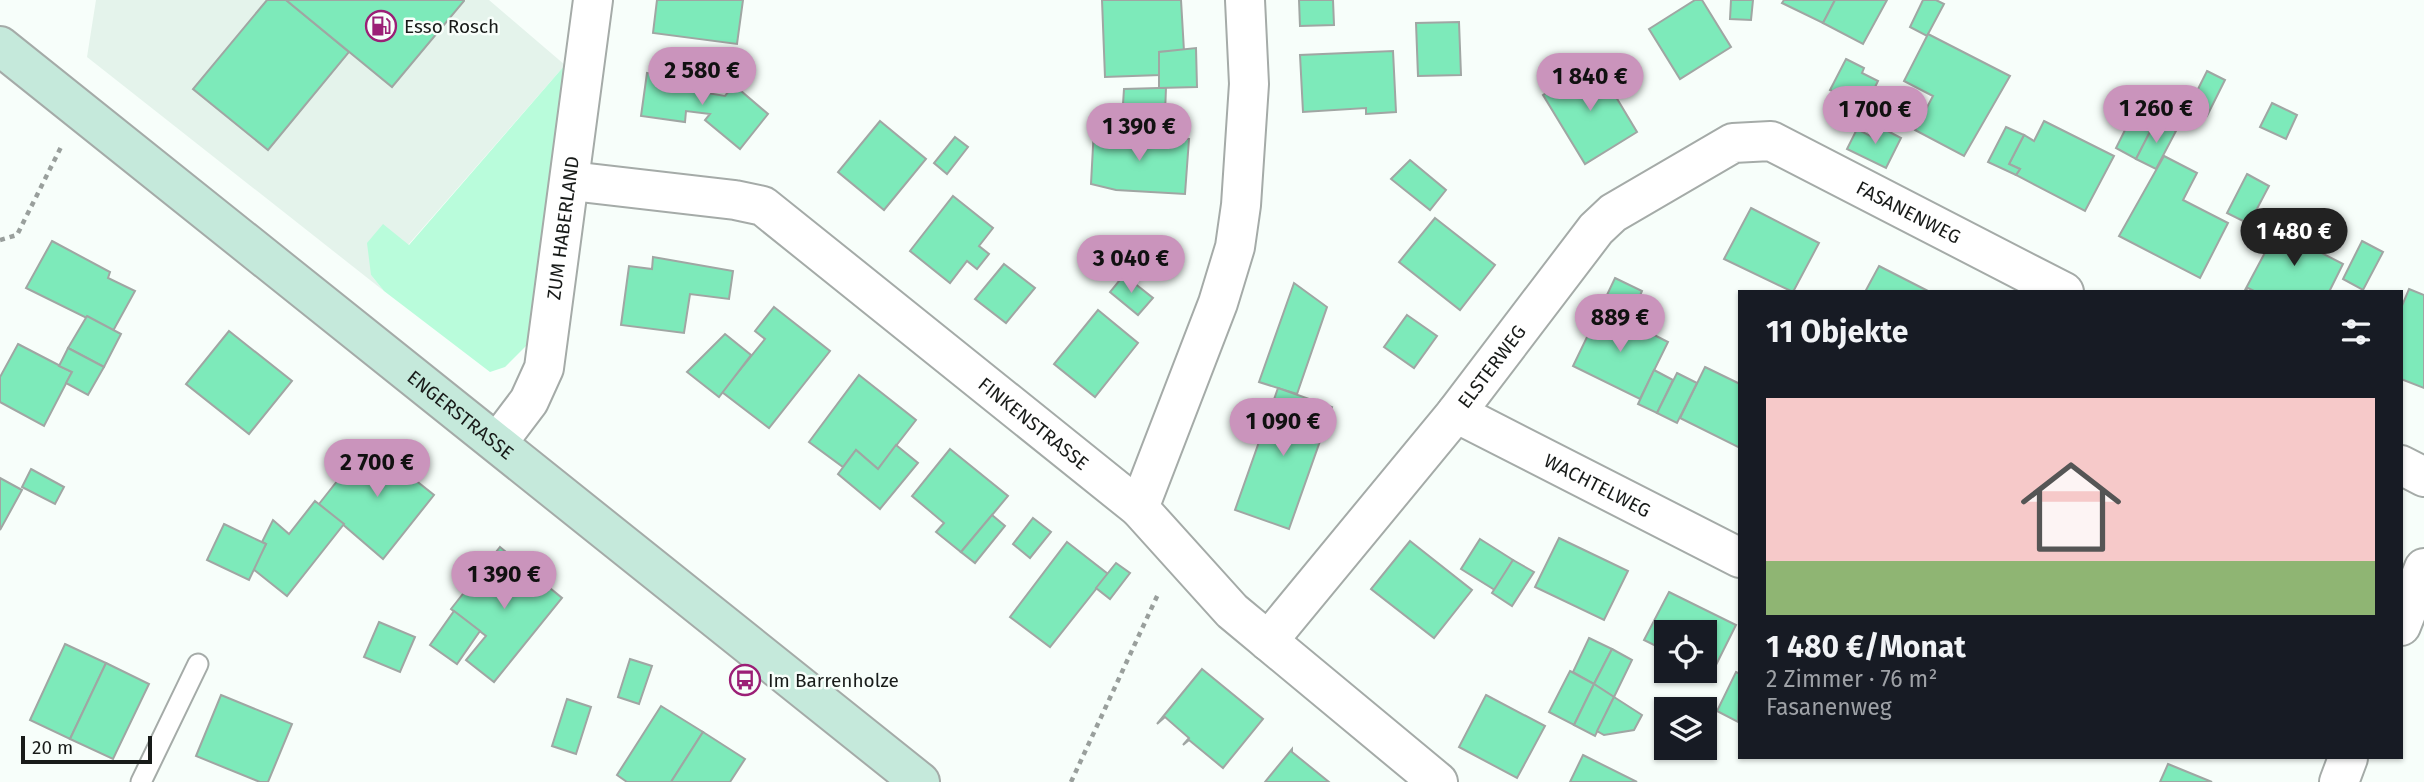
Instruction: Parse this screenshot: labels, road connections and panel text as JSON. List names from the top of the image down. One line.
{"streets":{"main road":["ENGERSTRASSE"],"street":["FASANENWEG","ZUM HABERLAND","ELSTERWEG","FINKENSTRASSE","WACHTELWEG"]},"crossings":[["FASANENWEG","ELSTERWEG"],["ZUM HABERLAND","ENGERSTRASSE"],["ZUM HABERLAND","FINKENSTRASSE"],["ELSTERWEG","FINKENSTRASSE"],["ELSTERWEG","WACHTELWEG"]],"places":{"fuel station":["Esso Rosch"],"bus stop":["Im Barrenholze"]},"scale_bar":"20 m","page":{"price":["2 580 €","1 840 €","1 260 €","1 700 €","1 390 €","1 480 €","3 040 €","889 €","1 090 €","2 700 €","1 390 €"],"heading":"11 Objekte","list":[{"name":"1 480 €/Monat","note":"2 Zimmer · 76 m² · Fasanenweg"}],"scale":"20 m"}}
